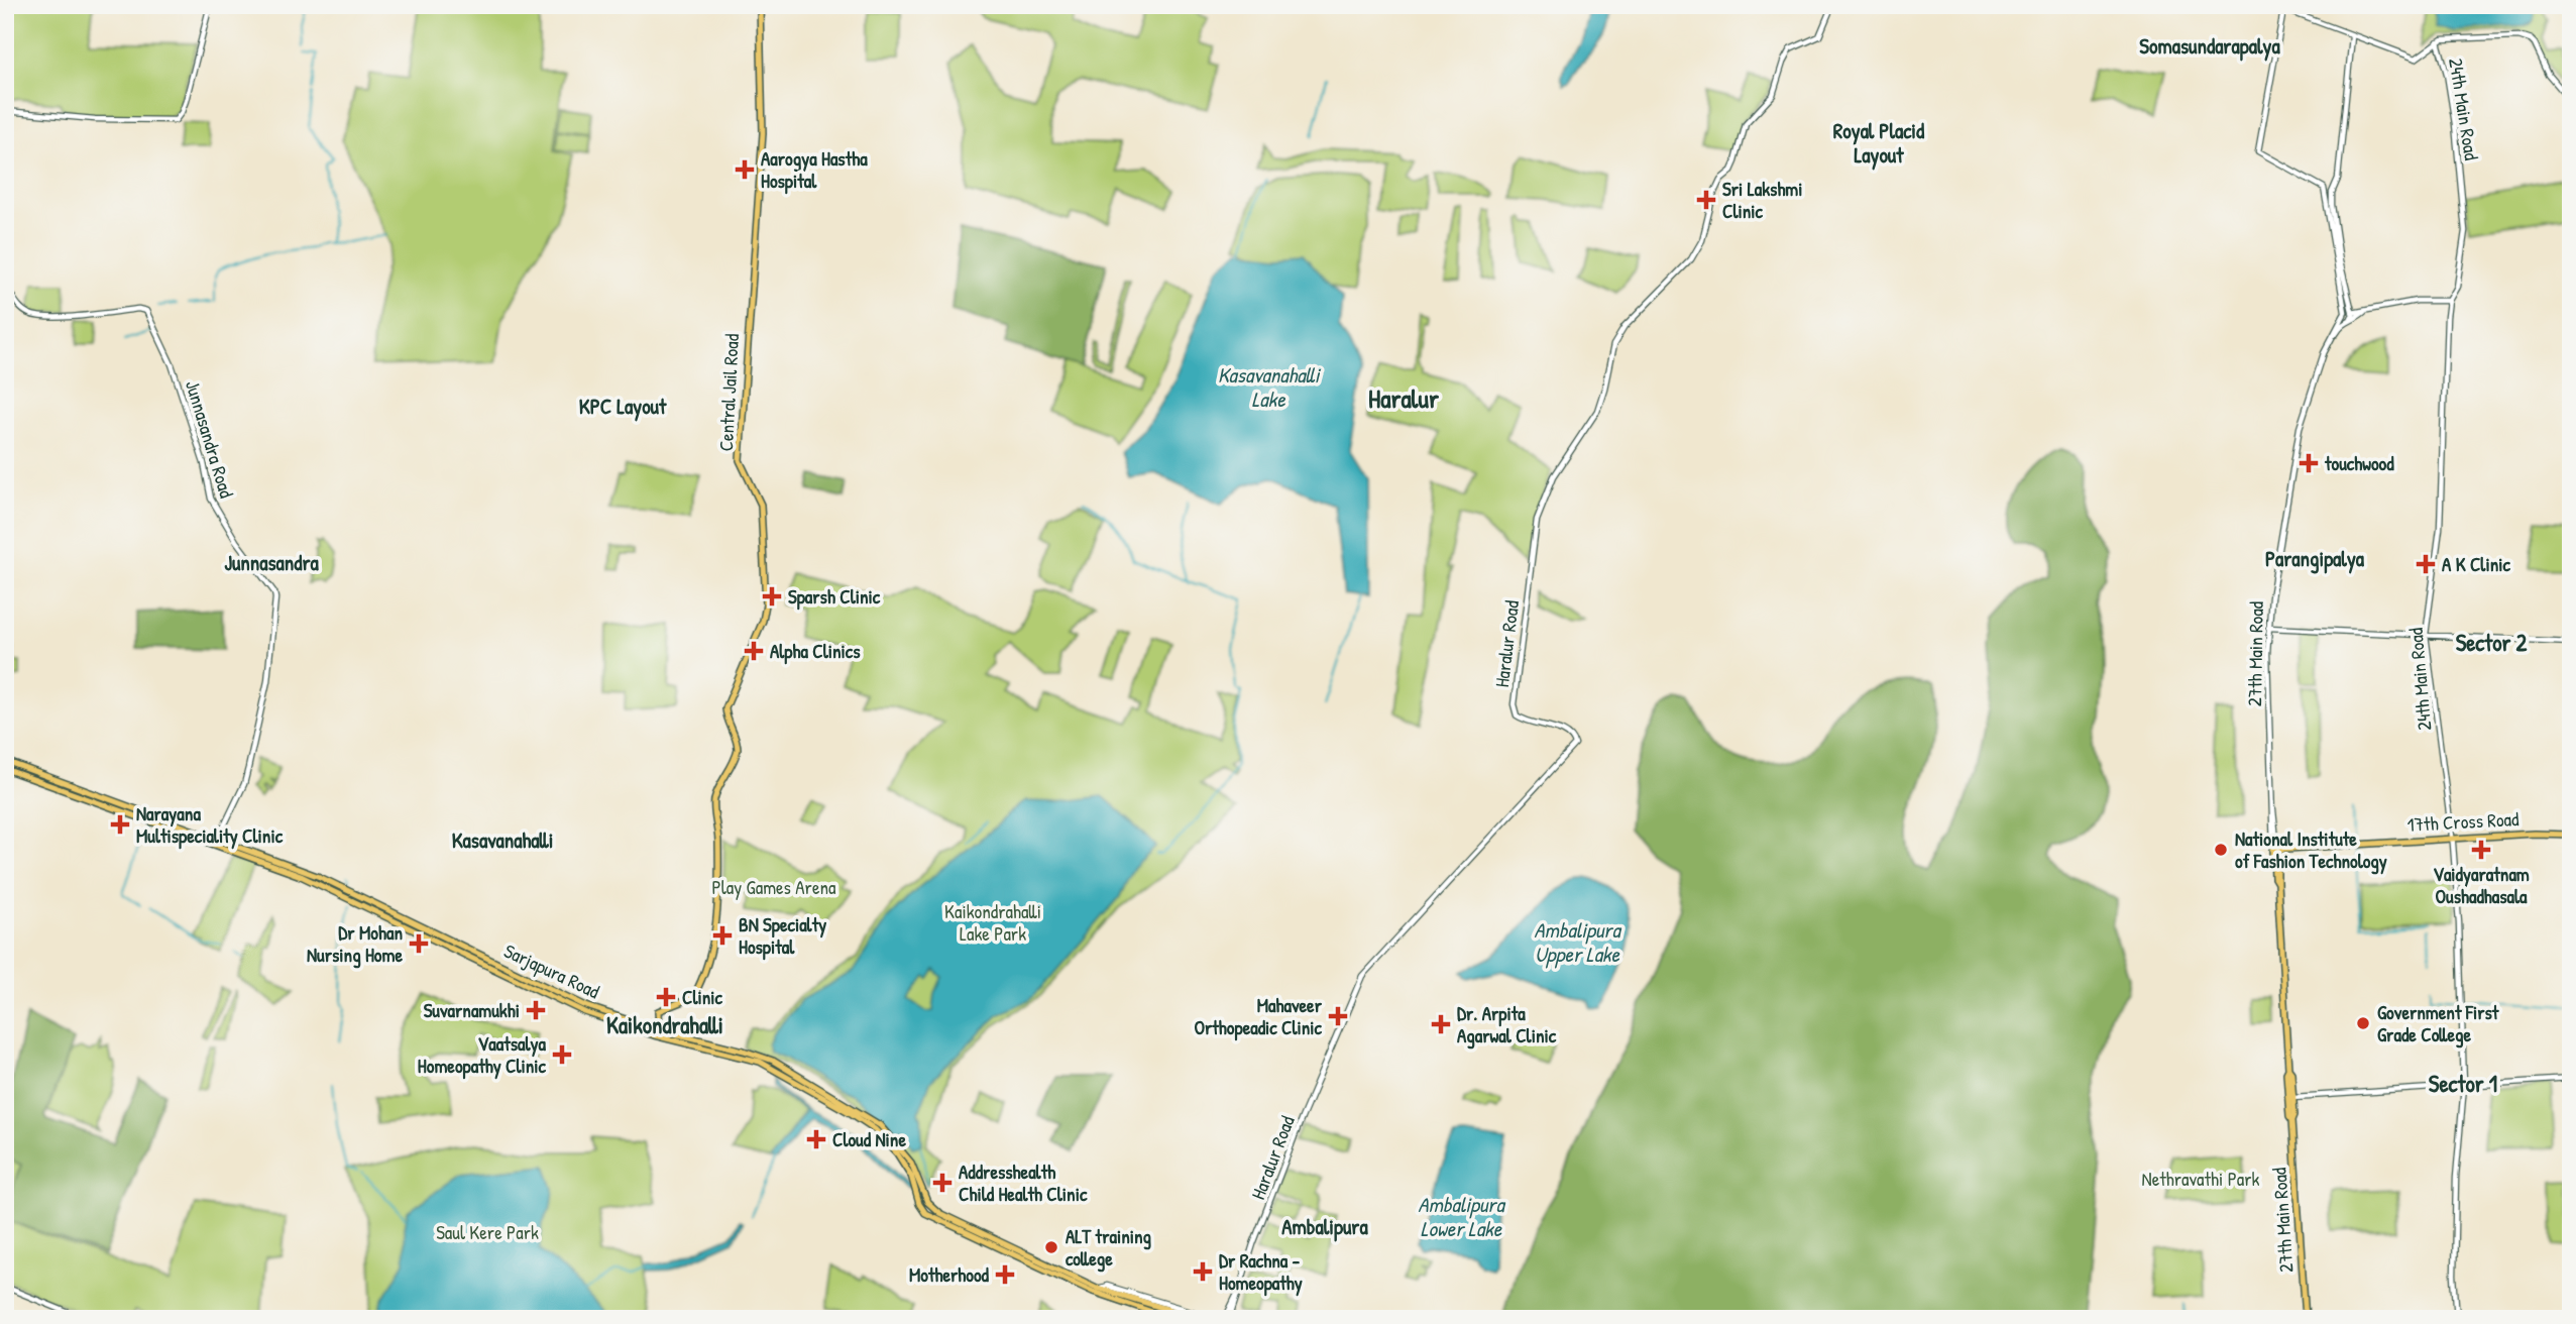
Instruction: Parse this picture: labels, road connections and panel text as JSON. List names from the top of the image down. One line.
{"streets":{"main road":["Central Jail Road","27th Main Road","17th Cross Road","Sarjapura Road"],"street":["24th Main Road","Junnasandra Road","Haralur Road"]},"crossings":[["24th Main Road","17th Cross Road"],["Central Jail Road","Sarjapura Road"],["Junnasandra Road","Sarjapura Road"],["27th Main Road","17th Cross Road"]],"districts":["Somasundarapalya","Royal Placid Layout","Haralur","KPC Layout","Parangipalya","Junnasandra","Sector 2","Kasavanahalli","Kaikondrahalli","Sector 1","Ambalipura"],"water":["Kasavanahalli Lake","Ambalipura Upper Lake","Ambalipura Lower Lake"],"parks":["Play Games Arena","Kaikondrahalli Lake Park","Nethravathi Park","Saul Kere Park"],"places":{"health":["Aarogya Hastha Hospital","Sri Lakshmi Clinic","touchwood","A K Clinic","Sparsh Clinic","Alpha Clinics","Narayana Multispeciality Clinic","Vaidyaratnam Oushadhasala","BN Specialty Hospital","Dr Mohan Nursing Home","Clinic","Suvarnamukhi","Mahaveer Orthopeadic Clinic","Dr. Arpita Agarwal Clinic","Vaatsalya Homeopathy Clinic","Cloud Nine","Addresshealth Child Health Clinic","Dr Rachna - Homeopathy","Motherhood"],"other":["National Institute of Fashion Technology","Government First Grade College","ALT training college"]}}
